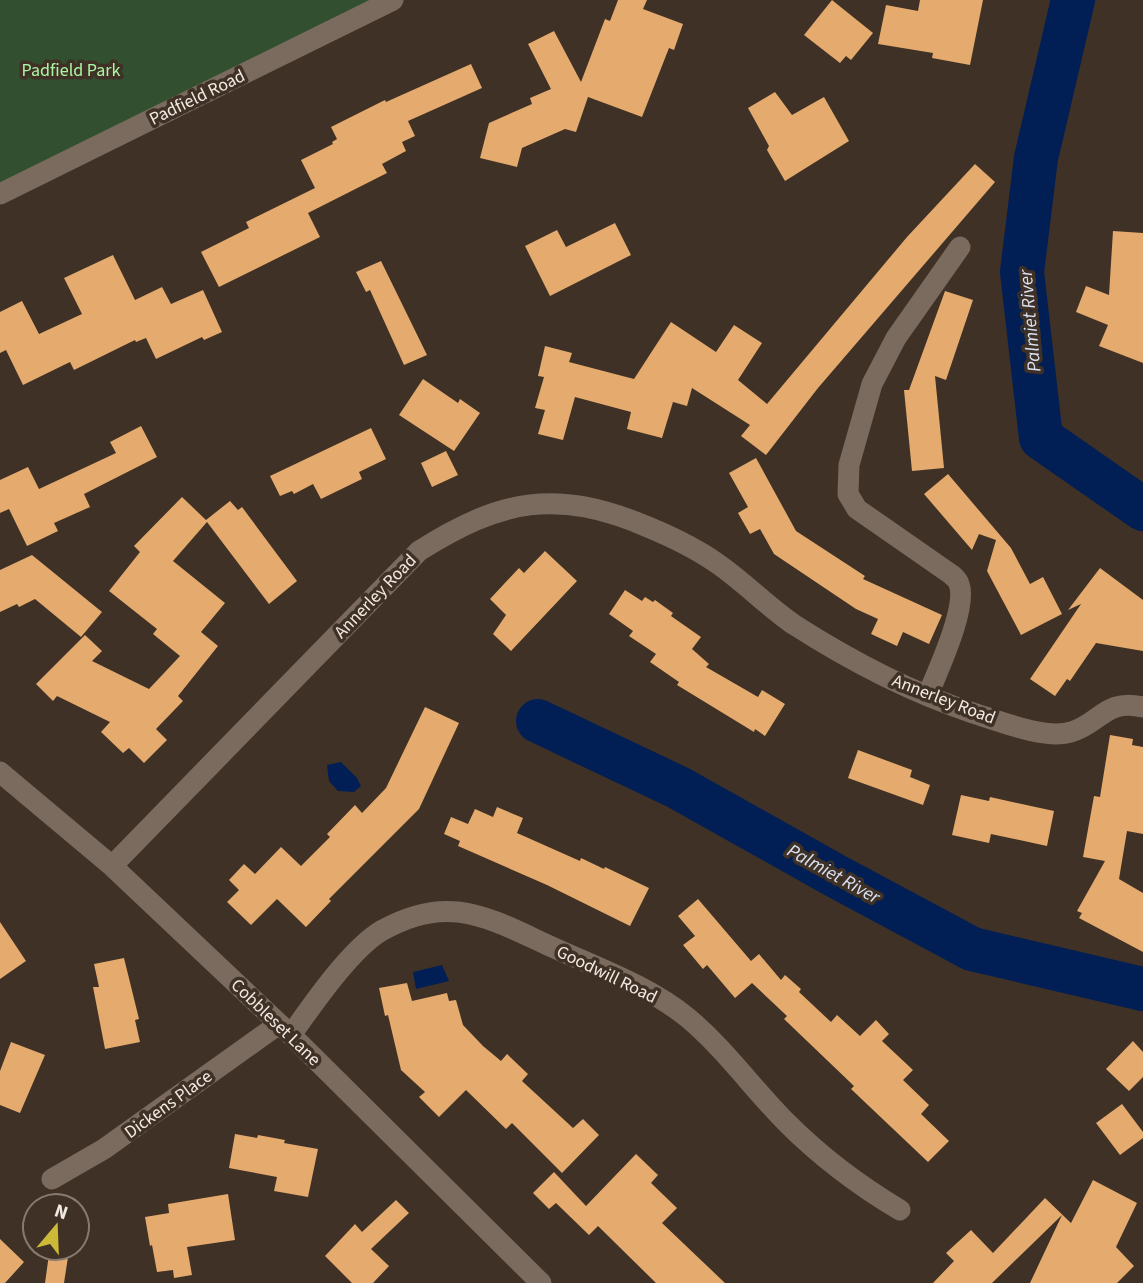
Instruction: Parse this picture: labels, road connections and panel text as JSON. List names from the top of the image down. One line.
{"streets":{"street":["Padfield Road","Annerley Road","Goodwill Road","Cobbleset Lane","Dickens Place"]},"crossings":[["Annerley Road","Cobbleset Lane"],["Goodwill Road","Cobbleset Lane"],["Goodwill Road","Dickens Place"],["Cobbleset Lane","Dickens Place"]],"water":["Palmiet River"],"parks":["Padfield Park"],"north":"top"}
